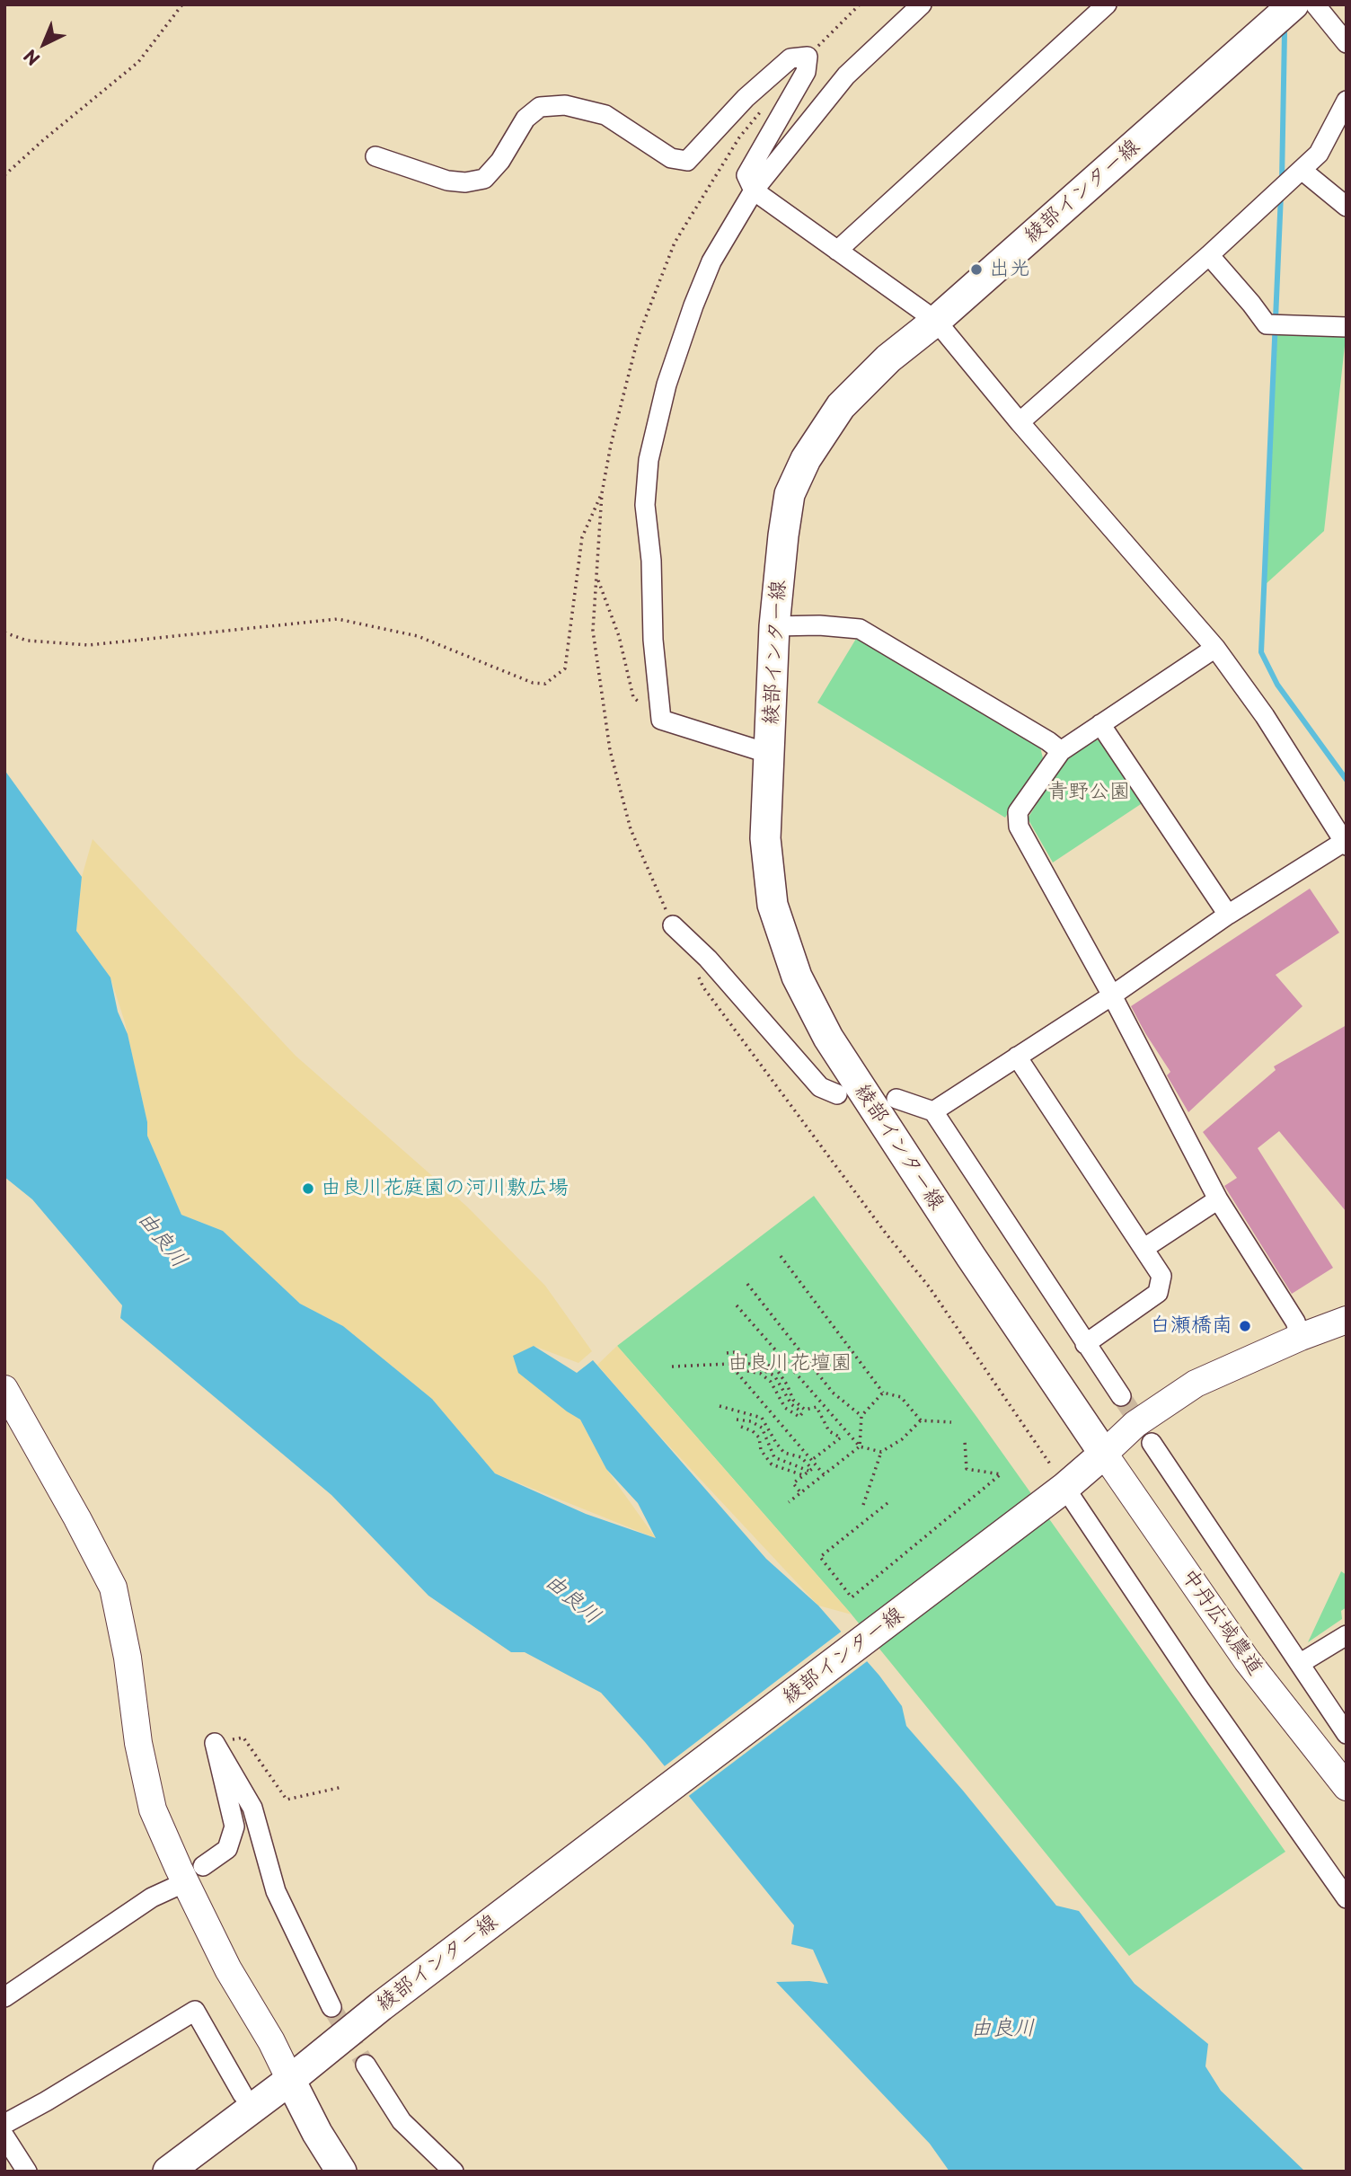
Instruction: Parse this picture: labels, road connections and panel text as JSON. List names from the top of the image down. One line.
{"streets":{"main road":["綾部インター線"],"street":["中丹広域農道"]},"crossings":[["綾部インター線","中丹広域農道"]],"water":["由良川"],"parks":["青野公園","由良川花壇園"],"places":["出光","由良川花庭園の河川敷広場","白瀬橋南"],"north":"bottom left"}
